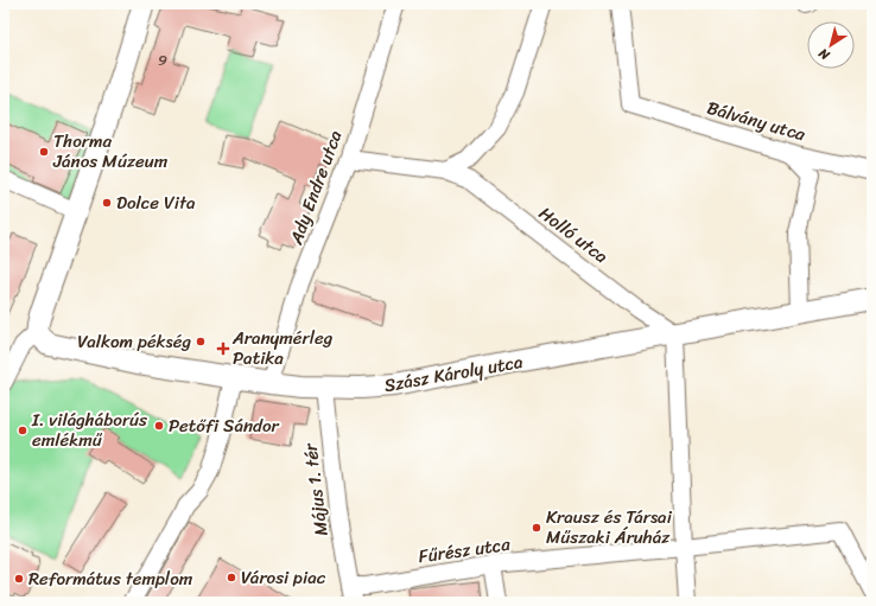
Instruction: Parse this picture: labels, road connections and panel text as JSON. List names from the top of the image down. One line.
{"streets":{"main road":["Szász Károly utca"],"street":["Bálvány utca","Ady Endre utca","Holló utca","Május 1. tér","Fűrész utca"]},"crossings":[["Ady Endre utca","Holló utca"],["Ady Endre utca","Szász Károly utca"],["Holló utca","Szász Károly utca"],["Szász Károly utca","Május 1. tér"],["Május 1. tér","Fűrész utca"]],"places":{"other":["Thorma János Múzeum","Dolce Vita","Valkom pékség","Petőfi Sándor","I. világháborús emlékmű","Krausz és Társai Műszaki Áruház","Városi piac","Református templom"],"health":["Aranymérleg Patika"]},"house_numbers":["9"],"north":"bottom left"}
